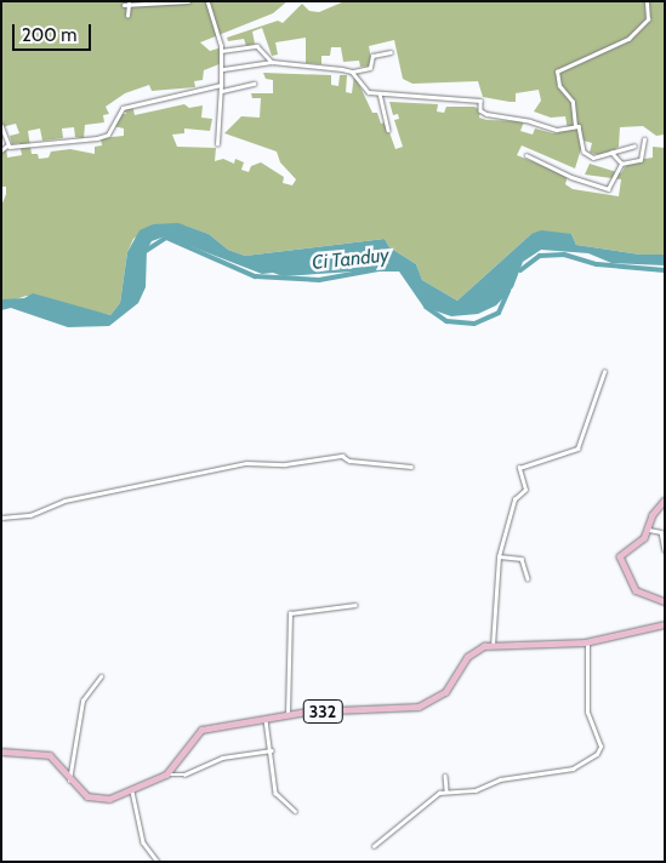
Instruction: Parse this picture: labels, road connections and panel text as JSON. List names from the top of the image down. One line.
{"streets":{"main road":["332"]},"water":["Ci Tanduy"],"scale_bar":"200 m"}
